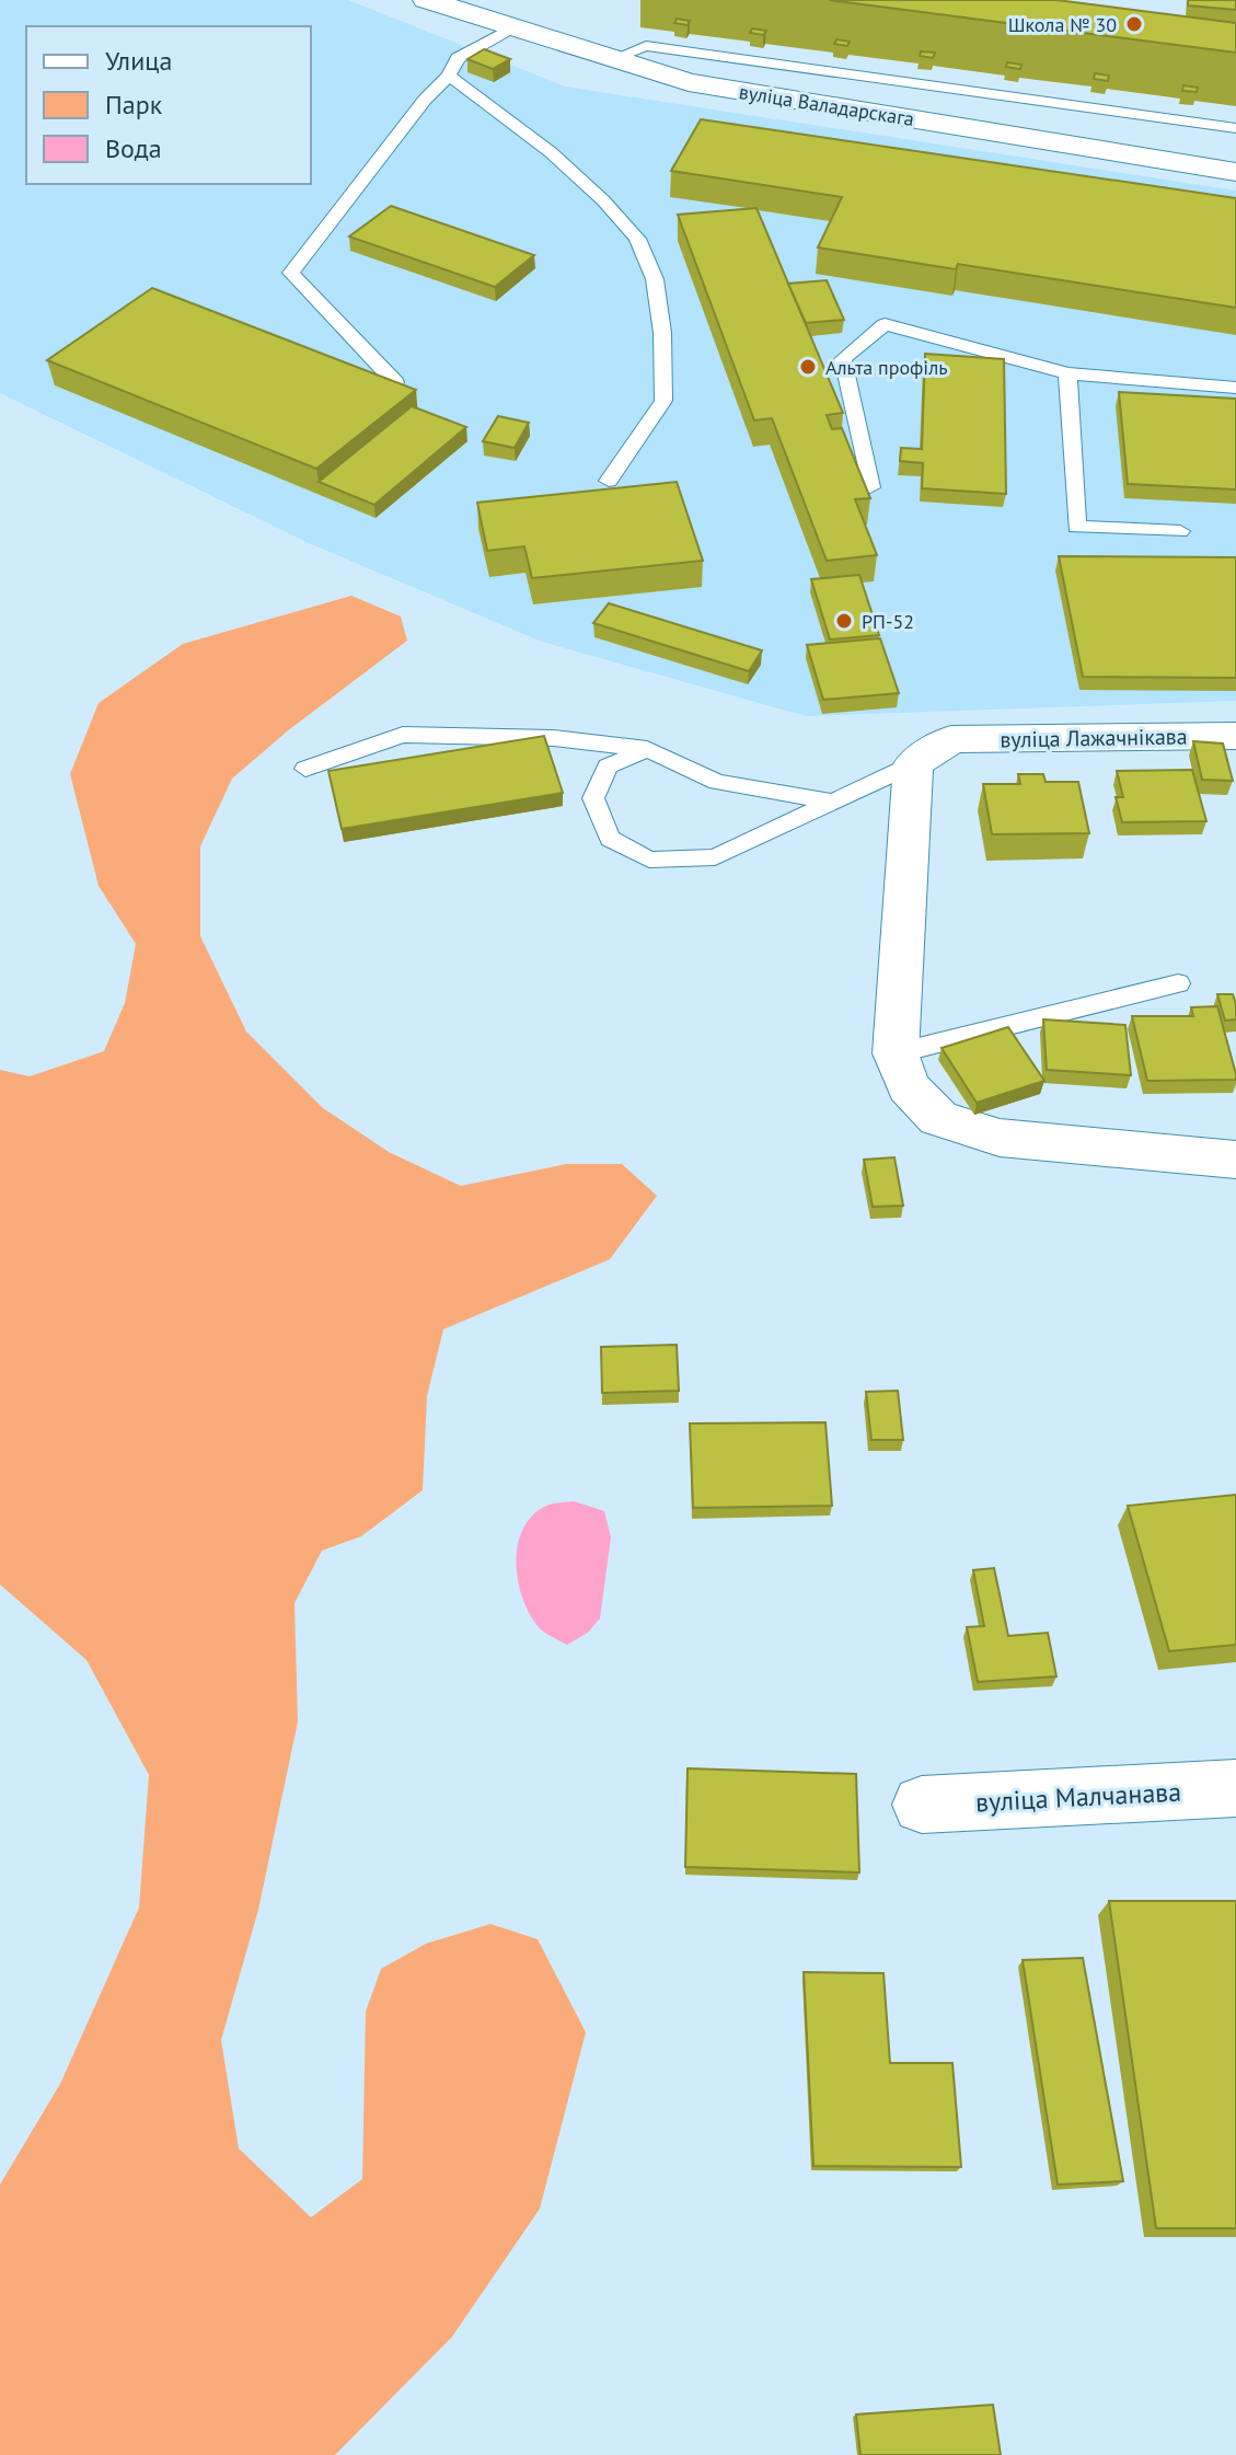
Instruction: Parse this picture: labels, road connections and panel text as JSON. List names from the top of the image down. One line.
{"streets":{"street":["вуліца Валадарскага","вуліца Лажачнікава","вуліца Малчанава"]},"places":["Школа № 30","Альта профіль","РП-52"],"legend":["Улица","Парк","Вода"]}
